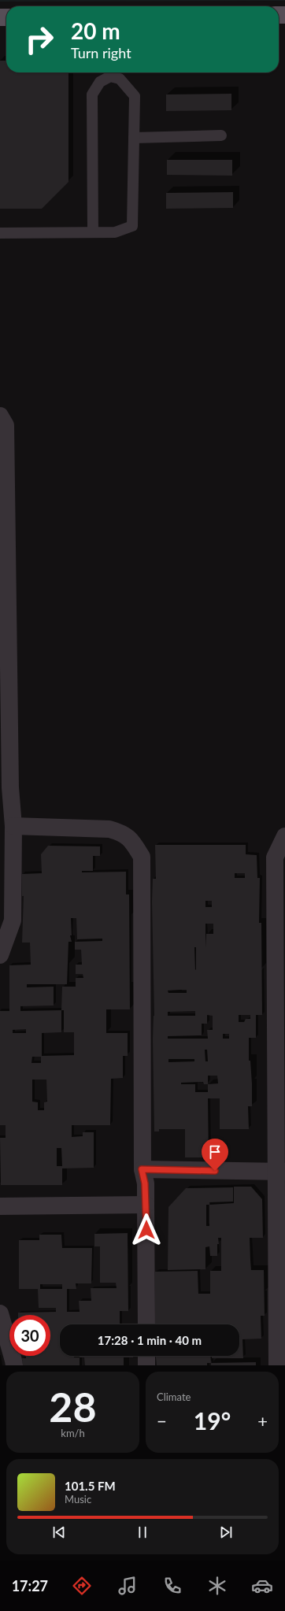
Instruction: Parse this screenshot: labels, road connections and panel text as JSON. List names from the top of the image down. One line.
{"page":{"turn":["20 m","Turn right"],"limit":"30","trip":"17:28 · 1 min · 40 m","tile":[["28","km/h"],"Climate"],"heat":["−","19°","+"],"song":["101.5 FM","Music"],"tabs":"17:27"}}
